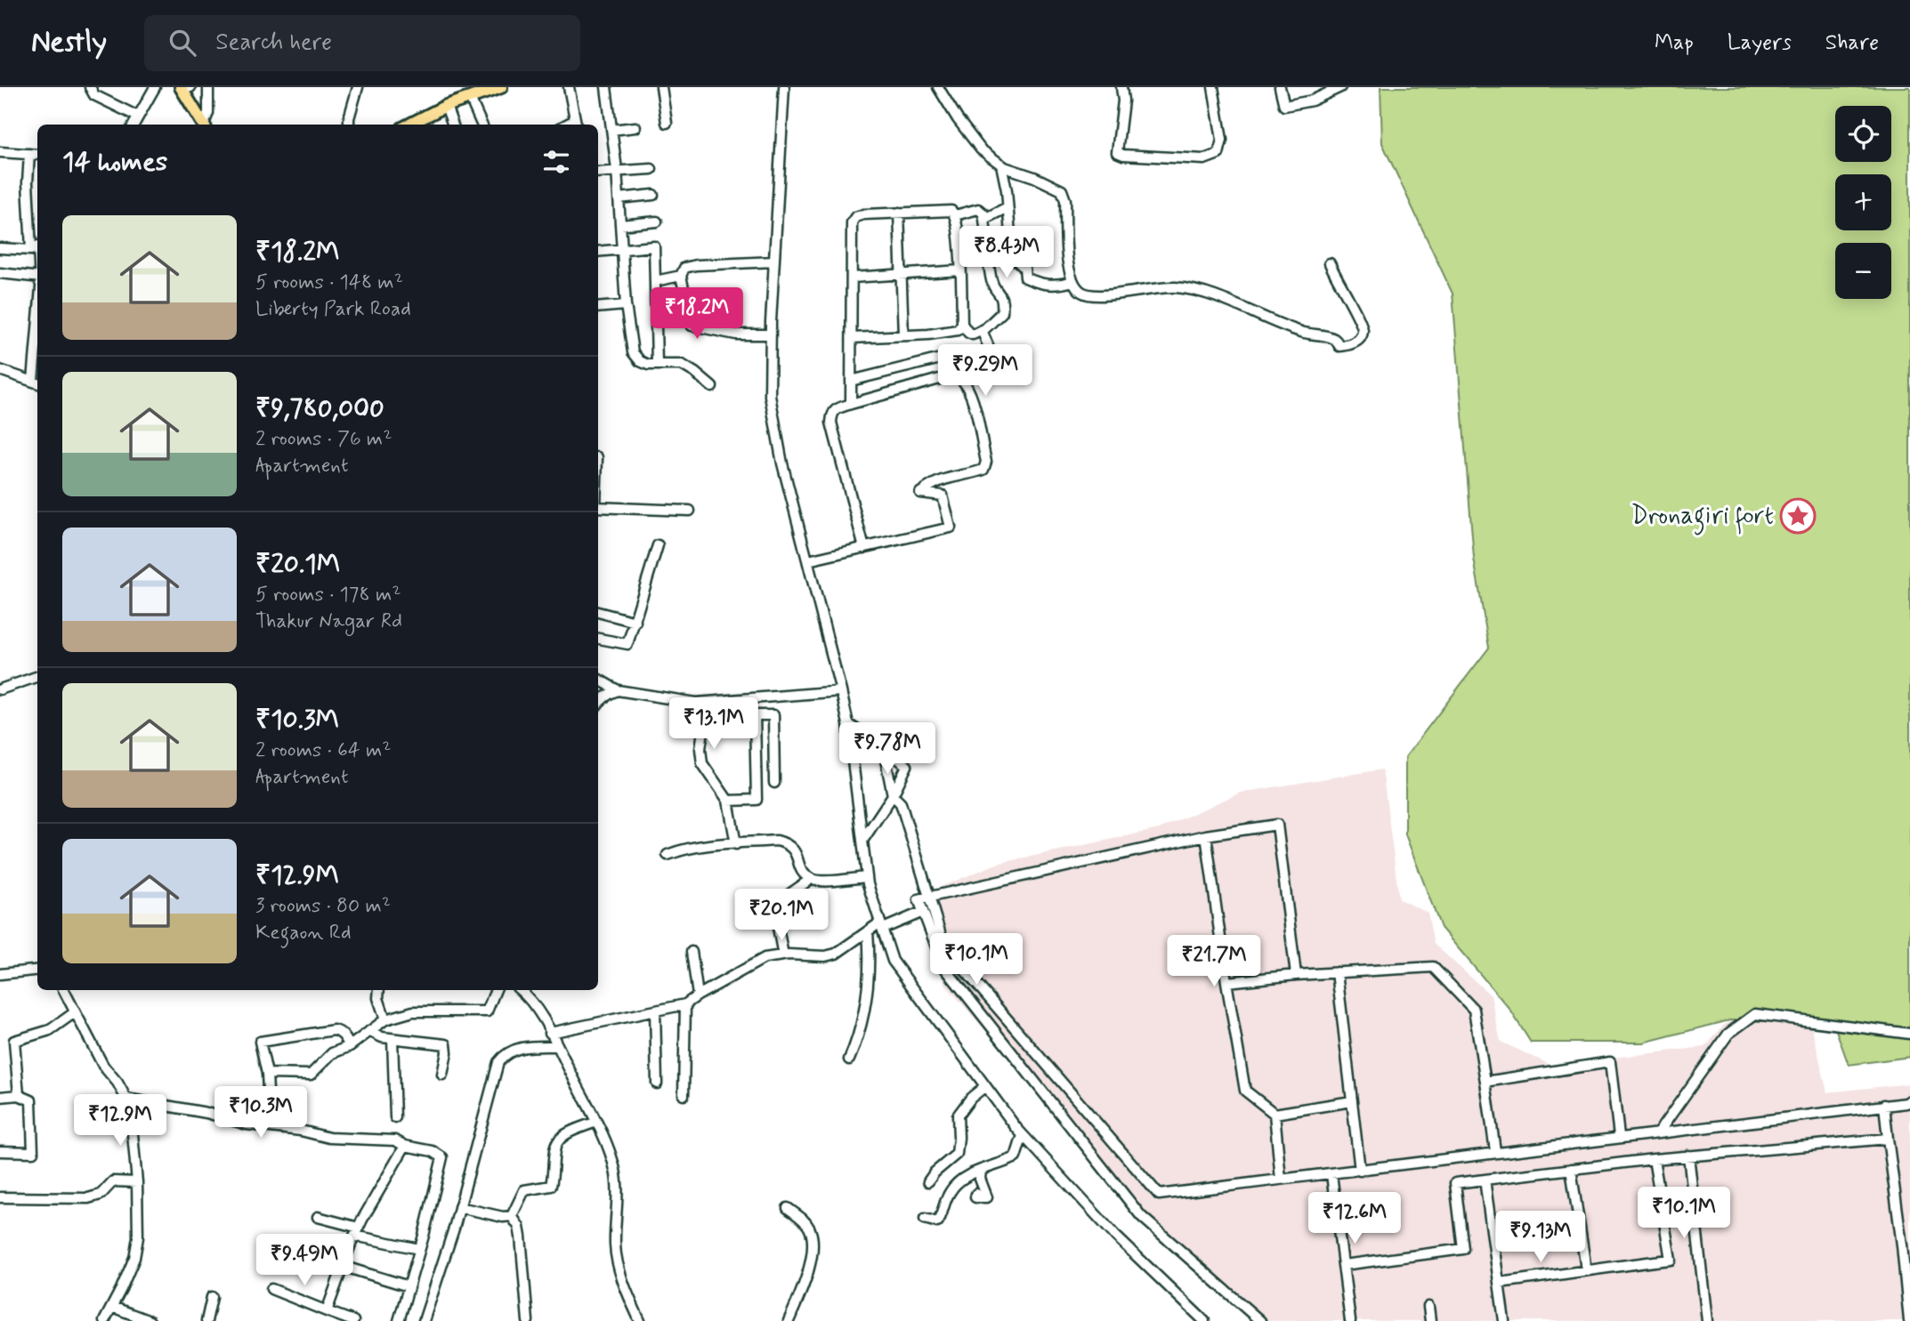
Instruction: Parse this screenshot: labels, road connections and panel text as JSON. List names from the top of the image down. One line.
{"places":{"place":["Dronagiri fort"]},"page":{"header":"Nestly","search":"Search here","nav":["Map","Layers","Share"],"map_buttons":["+","−"],"heading":"14 homes","list":[{"name":"₹18.2M","note":"5 rooms · 148 m² · Liberty Park Road"},{"name":"₹9,780,000","note":"2 rooms · 76 m² · Apartment"},{"name":"₹20.1M","note":"5 rooms · 178 m² · Thakur Nagar Rd"},{"name":"₹10.3M","note":"2 rooms · 64 m² · Apartment"},{"name":"₹12.9M","note":"3 rooms · 80 m² · Kegaon Rd"}],"price":["₹8.43M","₹18.2M","₹9.29M","₹13.1M","₹9.78M","₹20.1M","₹10.1M","₹21.7M","₹10.3M","₹12.9M","₹10.1M","₹12.6M","₹9.13M","₹9.49M"]}}
